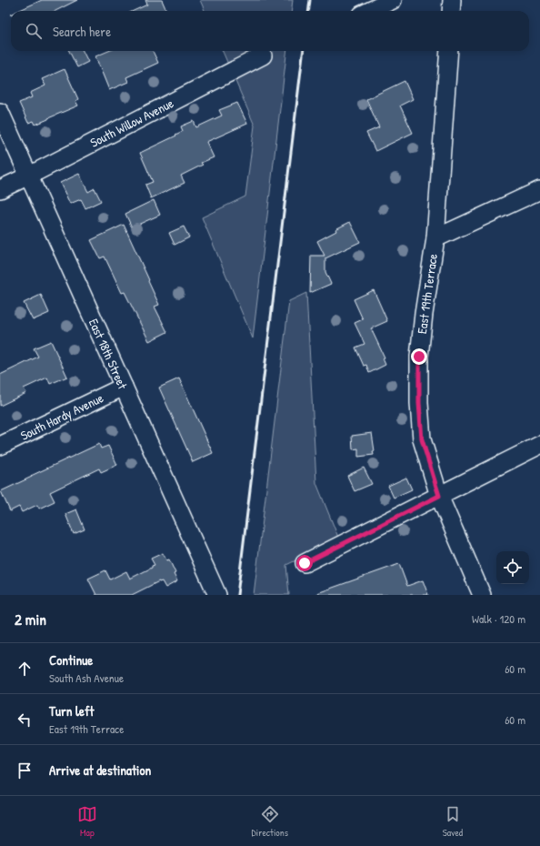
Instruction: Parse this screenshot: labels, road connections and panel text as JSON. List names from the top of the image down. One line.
{"streets":{"street":["South Willow Avenue","East 19th Terrace","East 18th Street","South Hardy Avenue"]},"crossings":[["South Willow Avenue","East 18th Street"],["East 18th Street","South Hardy Avenue"]],"page":{"search":"Search here","heading":["2 min","Walk · 120 m"],"list":[["Continue","South Ash Avenue","60 m"],["Turn left","East 19th Terrace","60 m"],"Arrive at destination"],"nav":["Map","Directions","Saved"]}}
